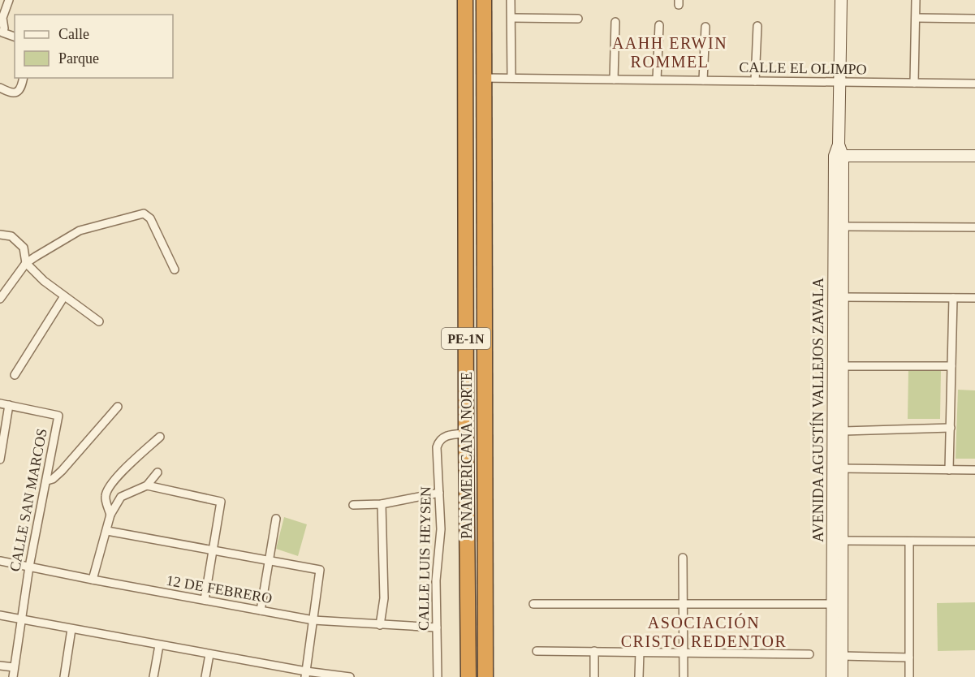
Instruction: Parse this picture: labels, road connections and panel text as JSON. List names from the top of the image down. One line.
{"streets":{"highway":["PE-1N","PANAMERICANA NORTE"],"street":["CALLE EL OLIMPO","AVENIDA AGUSTÍN VALLEJOS ZAVALA","CALLE SAN MARCOS","CALLE LUIS HEYSEN","12 DE FEBRERO"]},"crossings":[["CALLE EL OLIMPO","AVENIDA AGUSTÍN VALLEJOS ZAVALA"],["CALLE EL OLIMPO","PANAMERICANA NORTE"],["PANAMERICANA NORTE","CALLE LUIS HEYSEN"],["CALLE SAN MARCOS","12 DE FEBRERO"],["CALLE LUIS HEYSEN","12 DE FEBRERO"]],"districts":["AAHH ERWIN ROMMEL","ASOCIACIÓN CRISTO REDENTOR"],"legend":["Calle","Parque"]}
